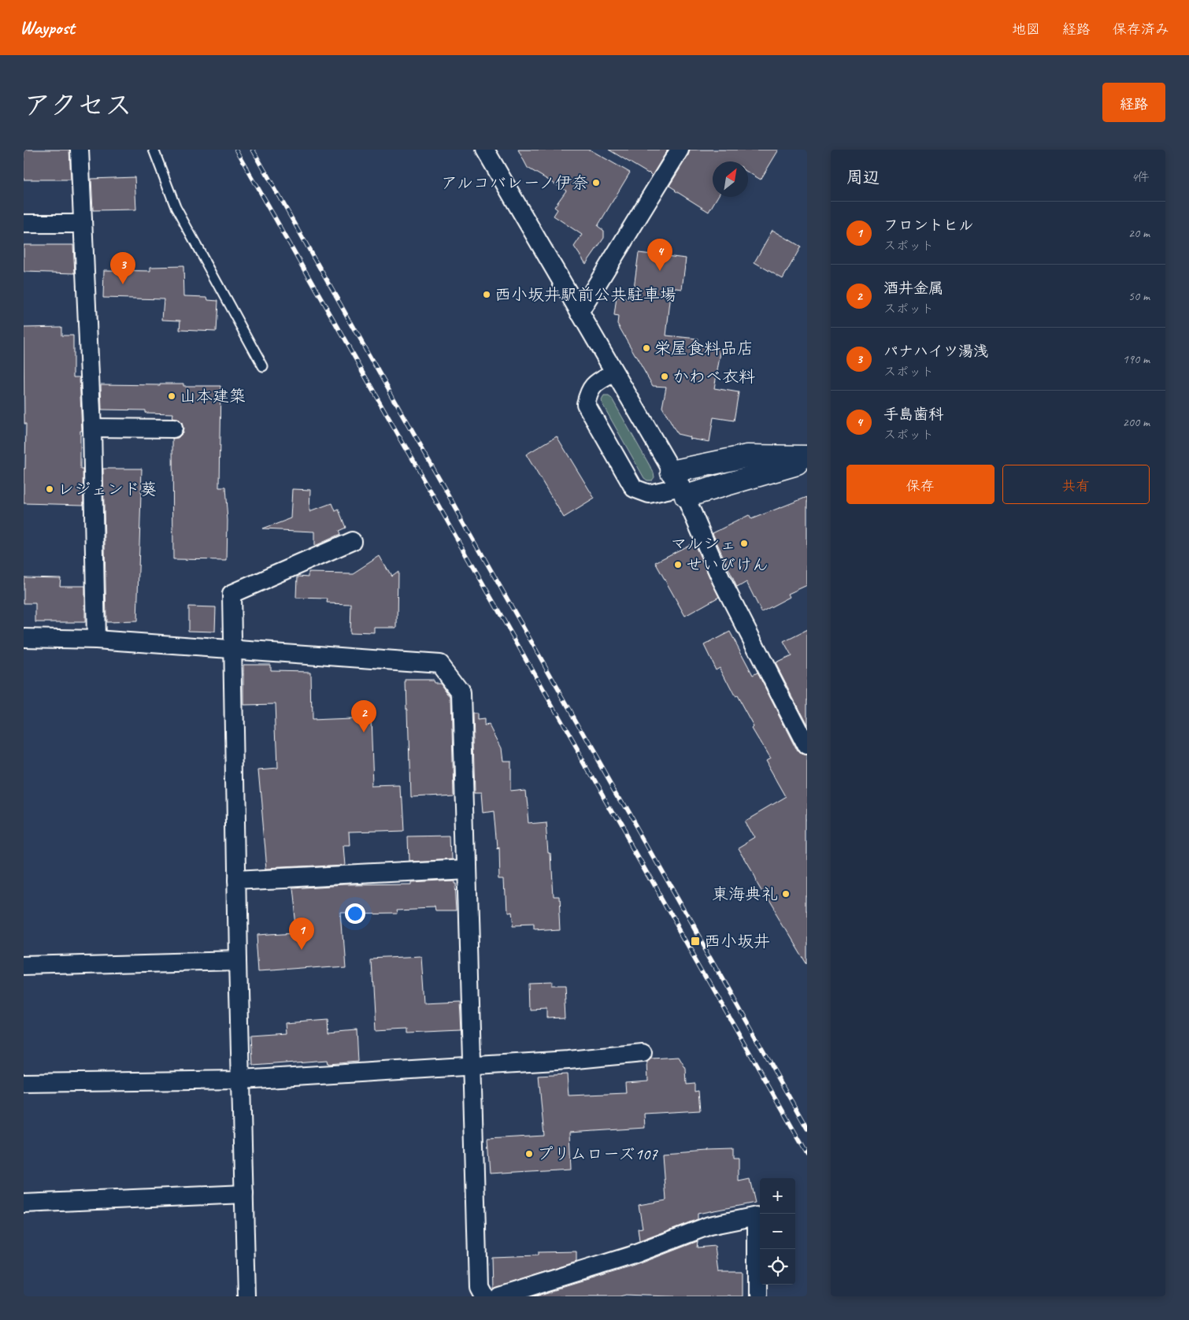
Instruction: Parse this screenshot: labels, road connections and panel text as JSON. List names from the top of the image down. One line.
{"places":{"other":["アルコバレーノ伊奈","西小坂井駅前公共駐車場","栄屋食料品店","かわべ衣料","山本建築","レジェンド葵","マルシェ","せいびけん","東海典礼","プリムローズ107"],"transit":["西小坂井"]},"north":"top right","page":{"header":"Waypost","nav":["地図","経路","保存済み"],"title":"アクセス","buttons":["経路",["保存","共有"]],"heading":["周辺","4件"],"list":[{"mark":"1","name":"フロントヒル","note":"スポット","value":"20 m"},{"mark":"2","name":"酒井金属","note":"スポット","value":"50 m"},{"mark":"3","name":"パナハイツ湯浅","note":"スポット","value":"190 m"},{"mark":"4","name":"手島歯科","note":"スポット","value":"200 m"}],"pins":["4","3","2","1"],"map_buttons":["+","−"]}}
